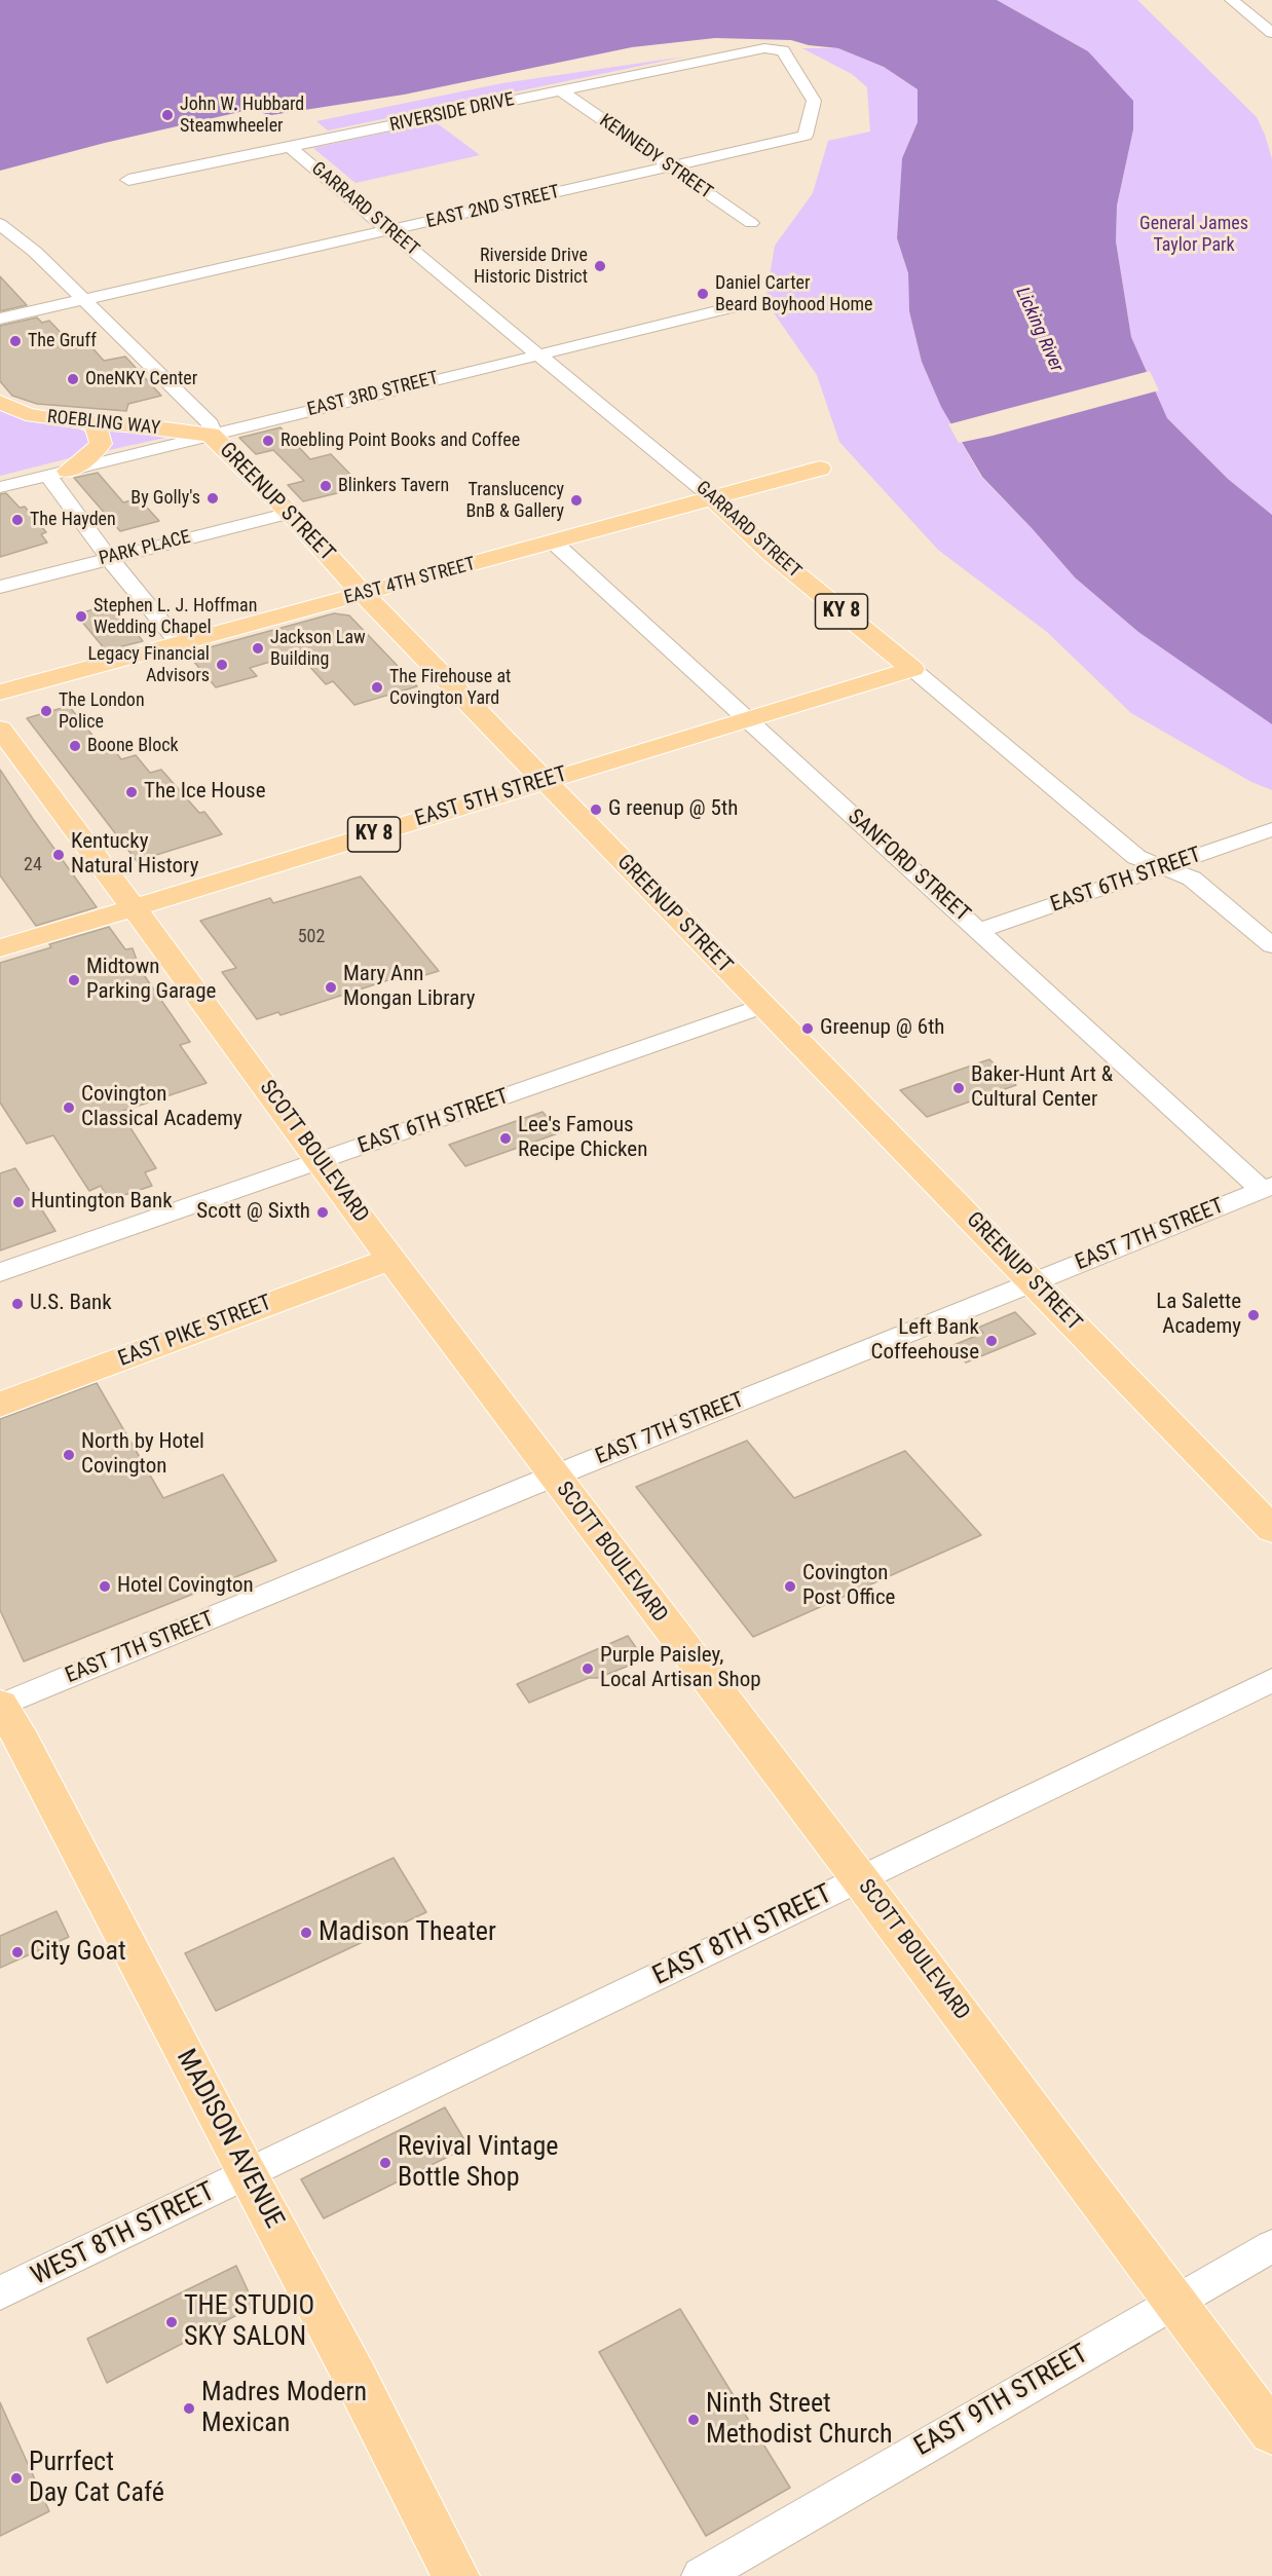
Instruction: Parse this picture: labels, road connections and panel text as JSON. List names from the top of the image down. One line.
{"streets":{"main road":["GARRARD STREET","ROEBLING WAY","GREENUP STREET","EAST 4TH STREET","KY 8","EAST 5TH STREET","SCOTT BOULEVARD","EAST PIKE STREET","MADISON AVENUE"],"street":["RIVERSIDE DRIVE","KENNEDY STREET","EAST 2ND STREET","EAST 3RD STREET","PARK PLACE","SANFORD STREET","EAST 6TH STREET","EAST 7TH STREET","EAST 8TH STREET","WEST 8TH STREET","EAST 9TH STREET"]},"crossings":[["RIVERSIDE DRIVE","KENNEDY STREET"],["RIVERSIDE DRIVE","EAST 2ND STREET"],["RIVERSIDE DRIVE","GARRARD STREET"],["KENNEDY STREET","EAST 2ND STREET"],["EAST 2ND STREET","GARRARD STREET"],["EAST 2ND STREET","GREENUP STREET"],["GARRARD STREET","EAST 3RD STREET"],["GARRARD STREET","EAST 4TH STREET"],["GARRARD STREET","EAST 5TH STREET"],["GARRARD STREET","EAST 6TH STREET"],["EAST 3RD STREET","ROEBLING WAY"],["EAST 3RD STREET","GREENUP STREET"],["ROEBLING WAY","GREENUP STREET"],["GREENUP STREET","PARK PLACE"],["GREENUP STREET","EAST 4TH STREET"],["GREENUP STREET","EAST 5TH STREET"],["GREENUP STREET","EAST 6TH STREET"],["GREENUP STREET","EAST 7TH STREET"],["EAST 4TH STREET","SANFORD STREET"],["EAST 5TH STREET","SANFORD STREET"],["EAST 5TH STREET","SCOTT BOULEVARD"],["SANFORD STREET","EAST 6TH STREET"],["SANFORD STREET","EAST 7TH STREET"],["EAST 6TH STREET","SCOTT BOULEVARD"],["SCOTT BOULEVARD","EAST 7TH STREET"],["SCOTT BOULEVARD","EAST PIKE STREET"],["SCOTT BOULEVARD","EAST 8TH STREET"],["SCOTT BOULEVARD","EAST 9TH STREET"],["EAST 7TH STREET","MADISON AVENUE"],["EAST 8TH STREET","MADISON AVENUE"],["EAST 8TH STREET","WEST 8TH STREET"],["MADISON AVENUE","WEST 8TH STREET"]],"water":["Licking River"],"parks":["General James Taylor Park"],"places":["John W. Hubbard Steamwheeler","Riverside Drive Historic District","Daniel Carter Beard Boyhood Home","The Gruff","OneNKY Center","Roebling Point Books and Coffee","Blinkers Tavern","By Golly's","Translucency BnB & Gallery","The Hayden","Stephen L. J. Hoffman Wedding Chapel","Jackson Law Building","Legacy Financial Advisors","The Firehouse at Covington Yard","The London Police","Boone Block","The Ice House","G reenup @ 5th","Kentucky Natural History","Midtown Parking Garage","Mary Ann Mongan Library","Greenup @ 6th","Baker-Hunt Art & Cultural Center","Covington Classical Academy","Lee's Famous Recipe Chicken","Huntington Bank","Scott @ Sixth","U.S. Bank","La Salette Academy","Left Bank Coffeehouse","North by Hotel Covington","Hotel Covington","Covington Post Office","Purple Paisley, Local Artisan Shop","Madison Theater","City Goat","Revival Vintage Bottle Shop","THE STUDIO SKY SALON","Madres Modern Mexican","Ninth Street Methodist Church","Purrfect Day Cat Café"],"house_numbers":["24","502"]}
